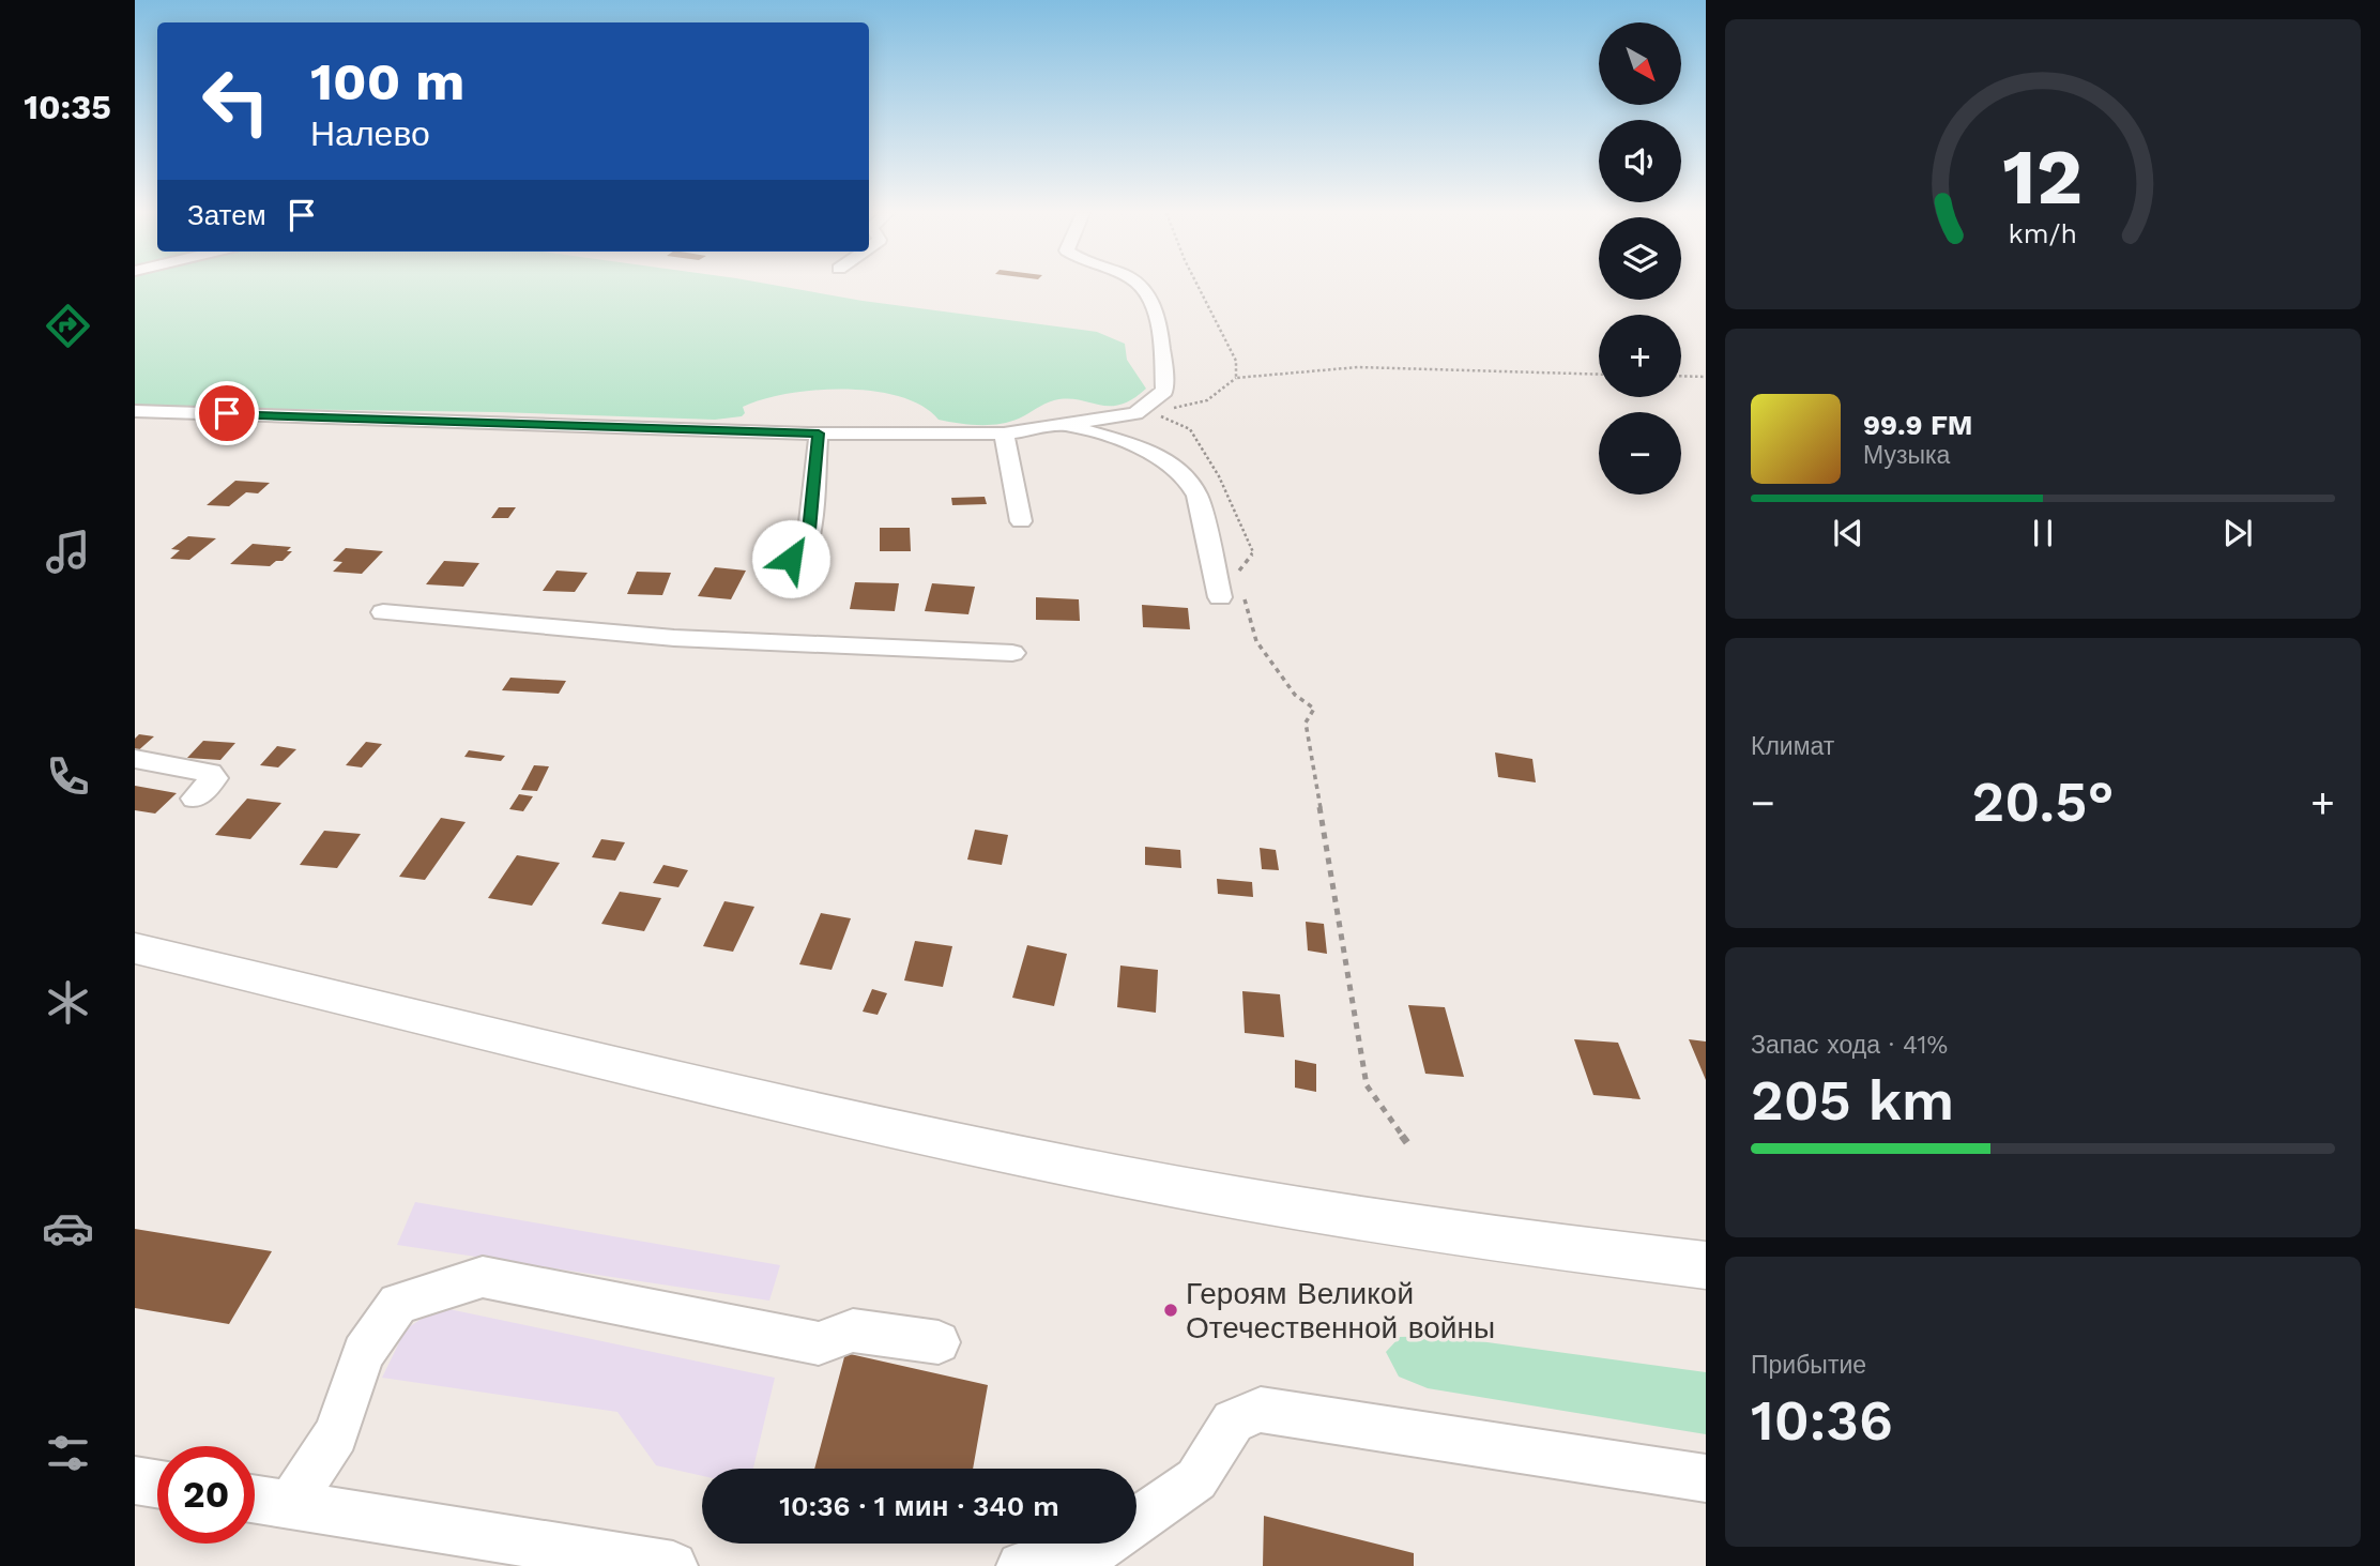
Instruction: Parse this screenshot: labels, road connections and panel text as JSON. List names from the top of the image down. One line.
{"places":["Героям Великой Отечественной войны"],"north":"bottom right","page":{"tabs":"10:35","map_buttons":["+","−"],"turn":["100 m","Налево"],"then":"Затем","song":["99.9 FM","Музыка"],"tile":["Климат",["Запас хода · 41%","205 km"],["Прибытие","10:36"]],"heat":["−","20.5°","+"],"limit":"20","trip":"10:36 · 1 мин · 340 m","gauge":["12","km/h"]}}
